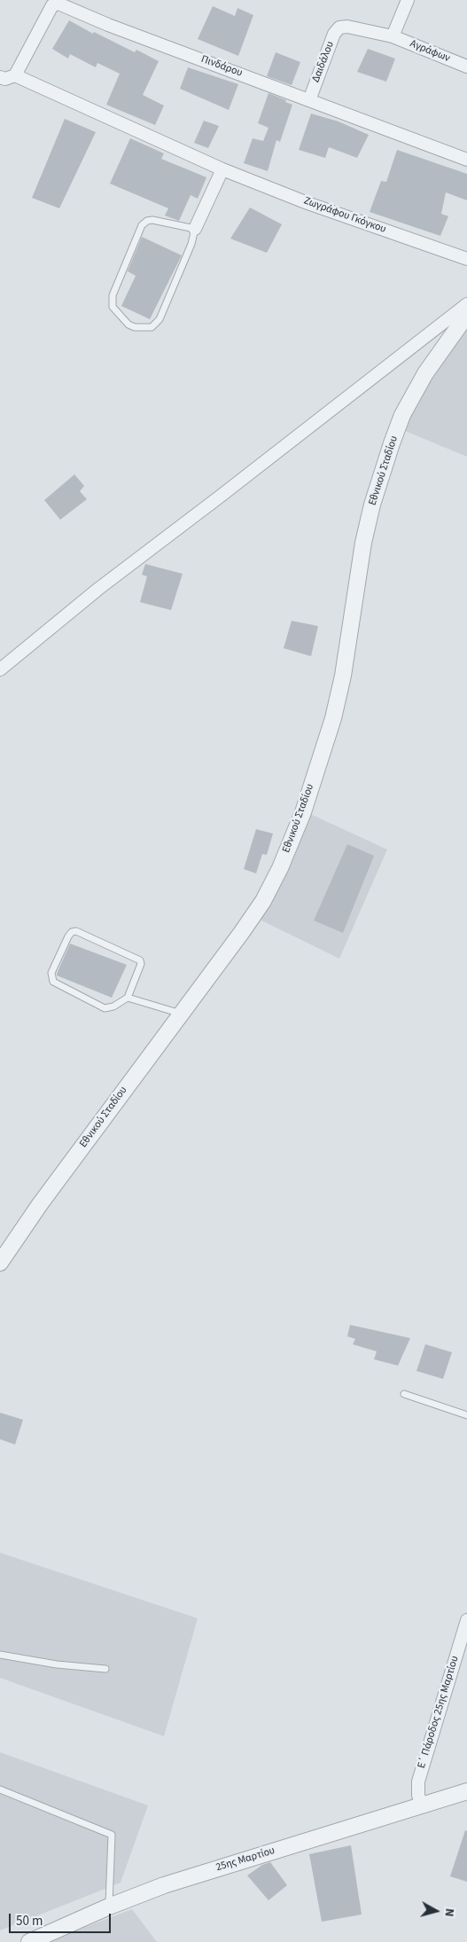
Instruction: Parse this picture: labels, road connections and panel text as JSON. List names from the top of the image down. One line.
{"streets":{"street":["Αγράφων","Δαιδάλου","Πινδάρου","Ζωγράφου Γκόγκου","Εθνικού Σταδίου","Ε΄ Πάροδος 25ης Μαρτίου","25ης Μαρτίου"]},"crossings":[["Αγράφων","Δαιδάλου"],["Δαιδάλου","Πινδάρου"],["Πινδάρου","Ζωγράφου Γκόγκου"],["Ε΄ Πάροδος 25ης Μαρτίου","25ης Μαρτίου"]],"scale_bar":"50 m","north":"right"}
